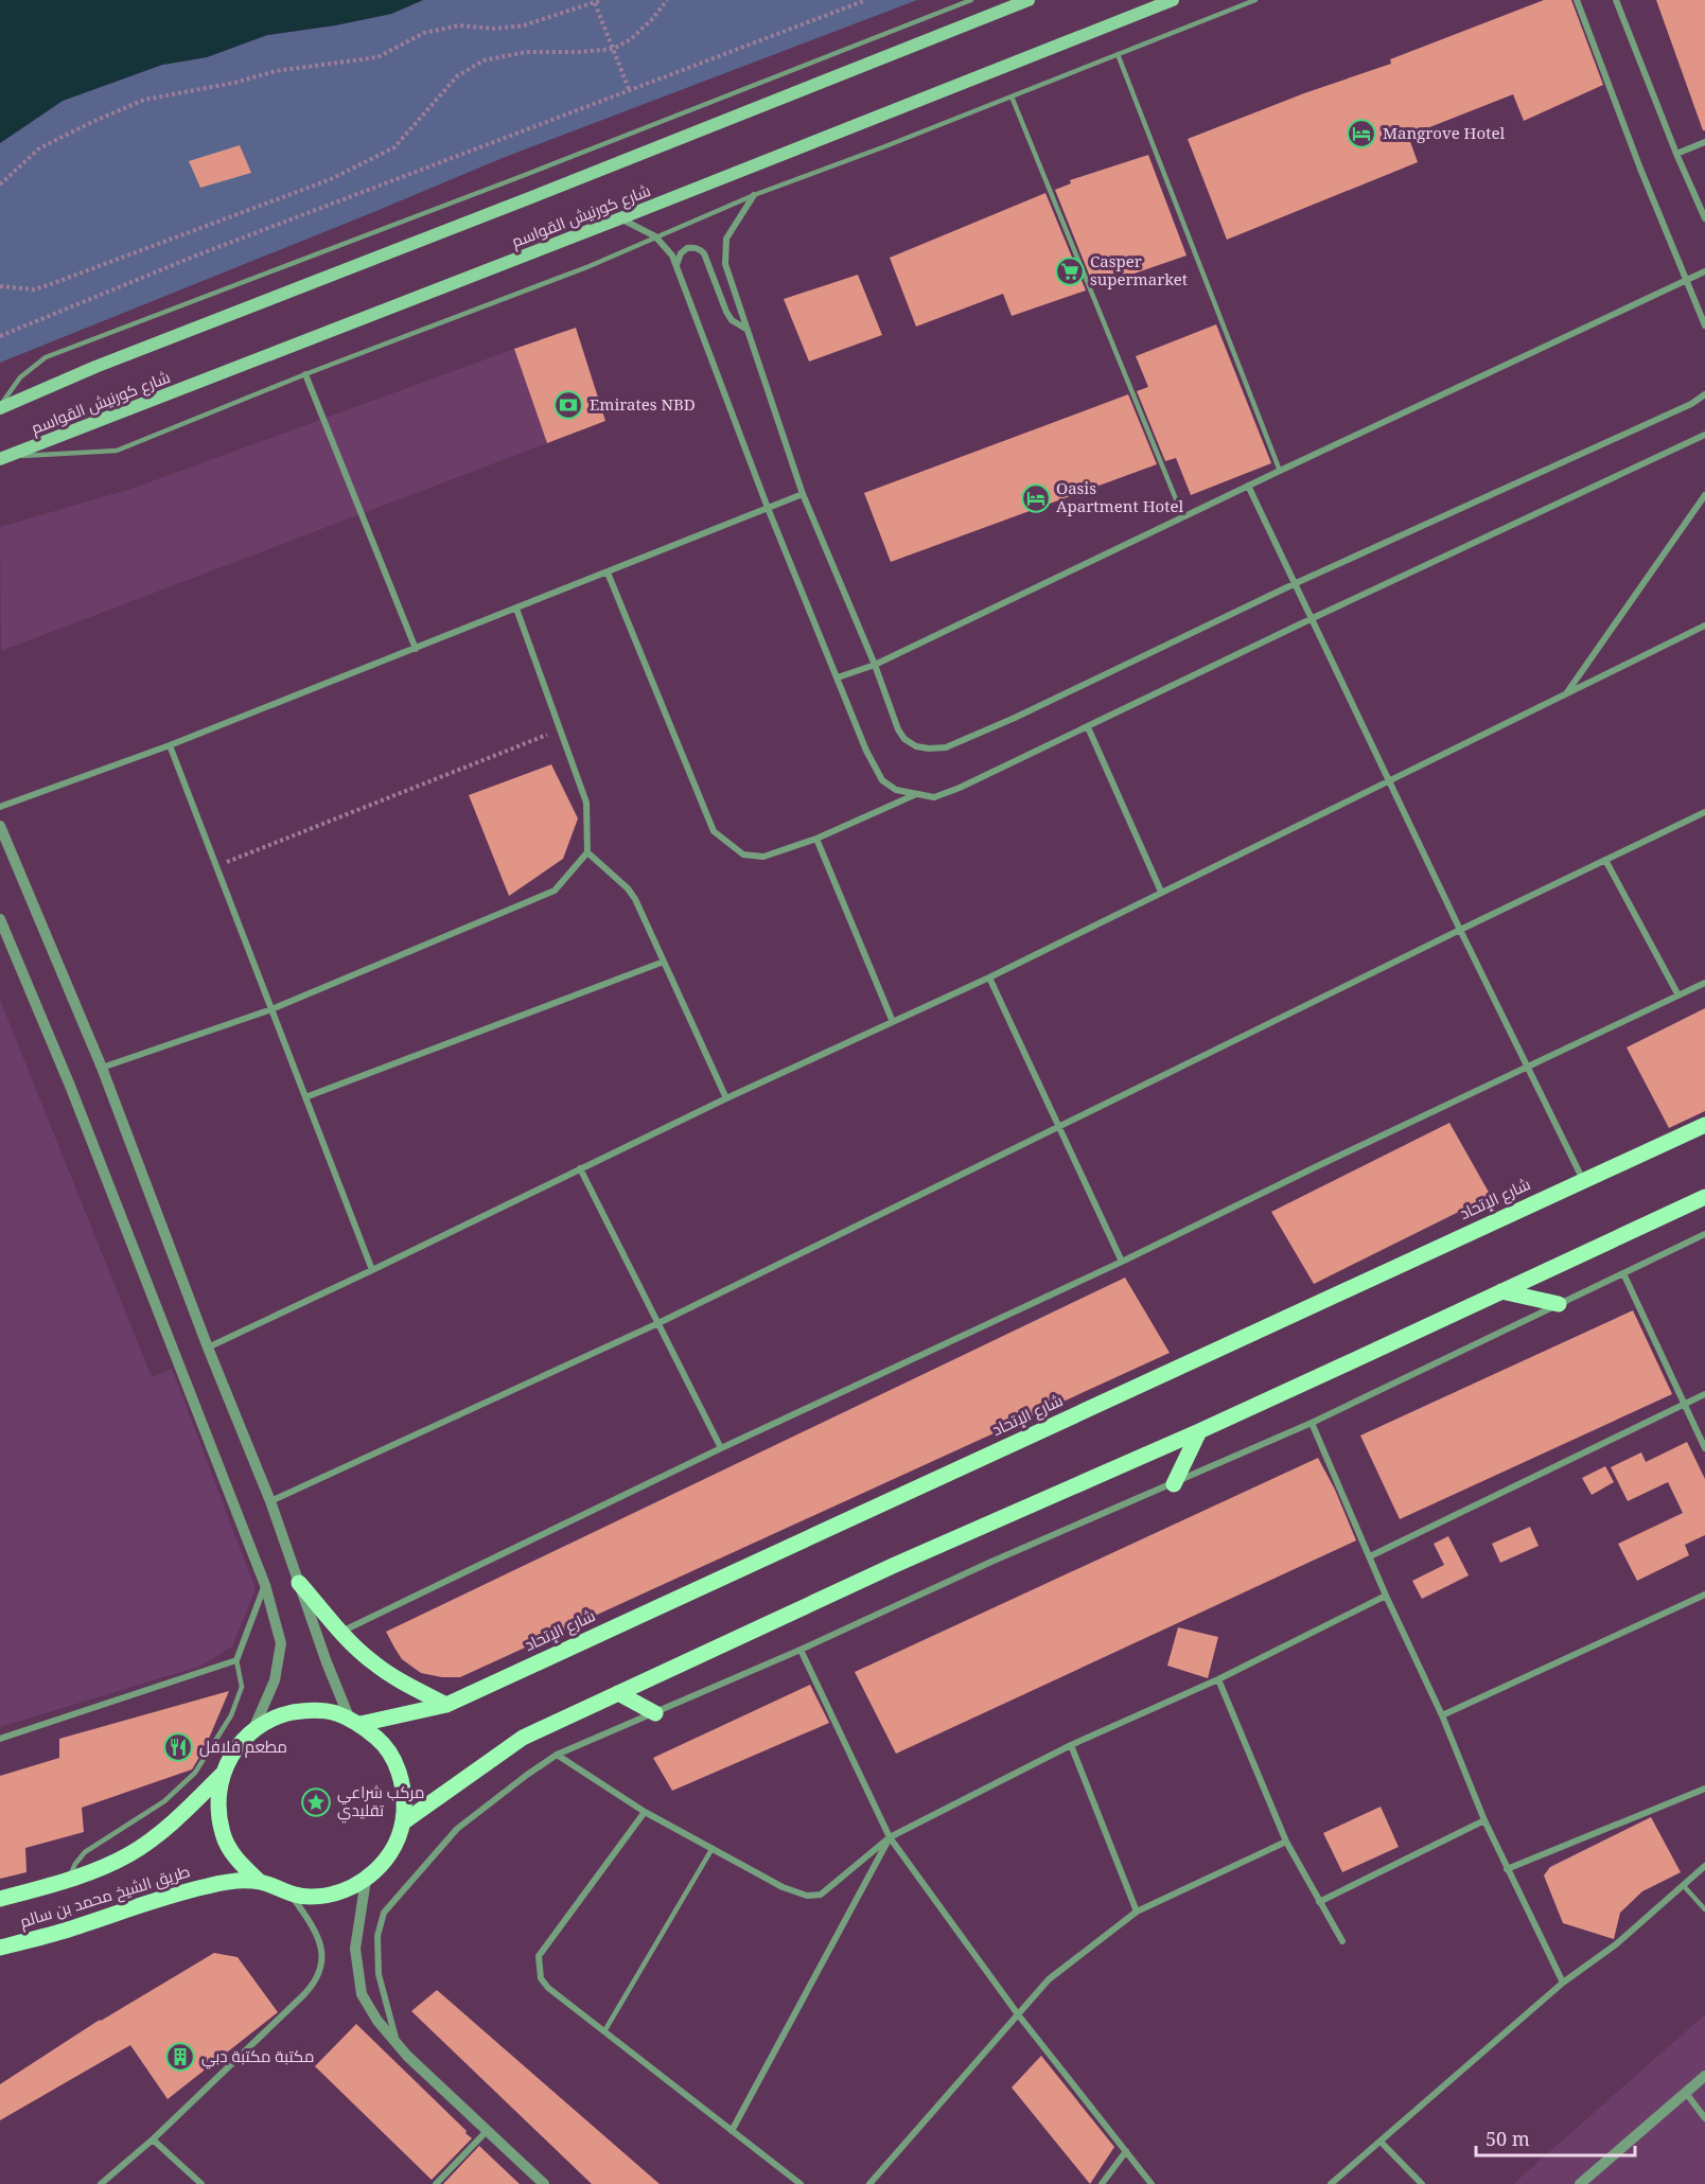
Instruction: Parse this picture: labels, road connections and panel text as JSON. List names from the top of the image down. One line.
{"streets":{"main road":["شارع كورنيش القواسم","شارع الإتحاد","طريق الشيخ محمد بن سالم"]},"crossings":[["شارع الإتحاد","طريق الشيخ محمد بن سالم"]],"places":{"hotel":["Mangrove Hotel","Oasis Apartment Hotel"],"supermarket":["Casper supermarket"],"bank":["Emirates NBD"],"restaurant":["مطعم فلافل"],"place":["مركب شراعي تقليدي"],"building":["مكتبة مكتبة دبي"]},"scale_bar":"50 m"}
